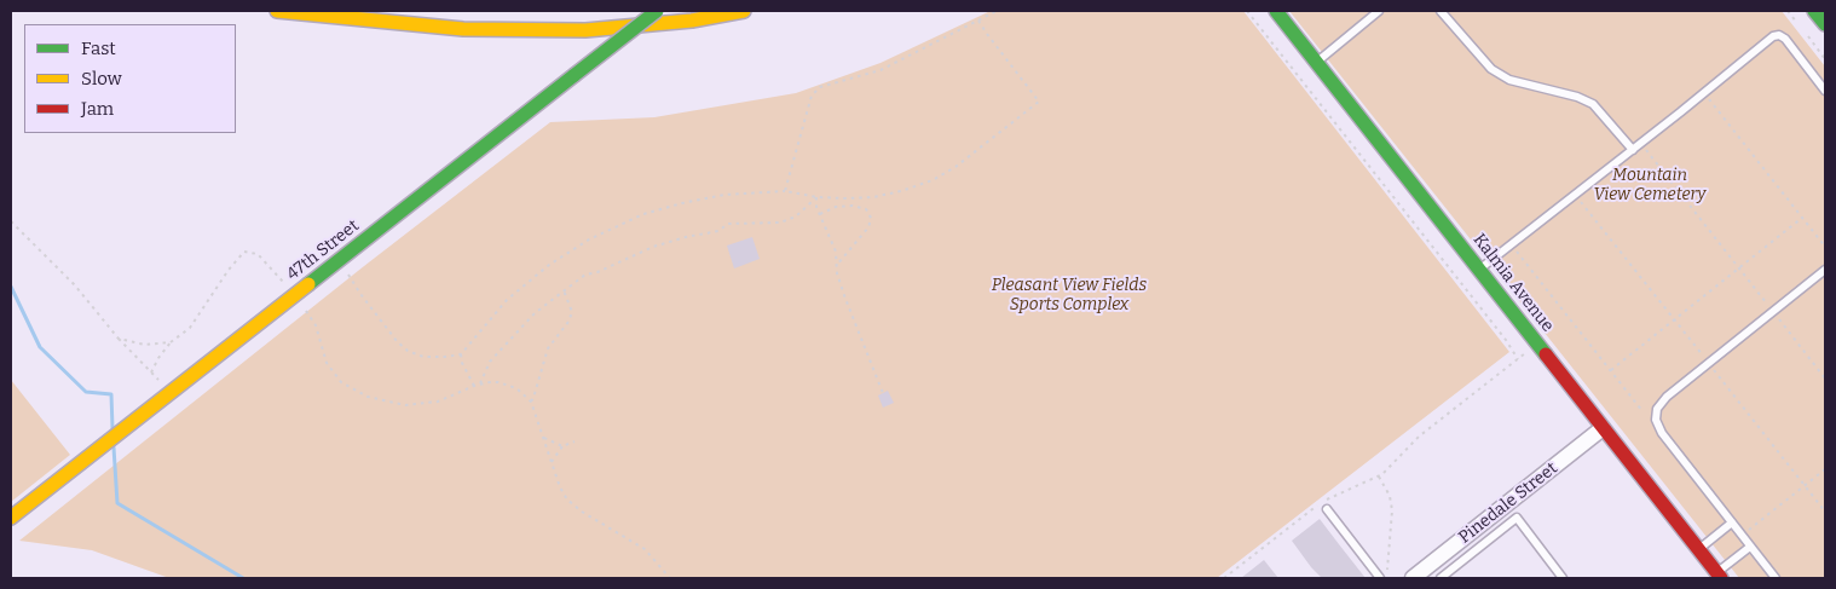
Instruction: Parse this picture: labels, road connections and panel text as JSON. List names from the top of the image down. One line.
{"streets":{"main road":["47th Street","Kalmia Avenue"],"street":["Pinedale Street"]},"crossings":[["Kalmia Avenue","Pinedale Street"]],"parks":["Mountain View Cemetery","Pleasant View Fields Sports Complex"],"legend":["Fast","Slow","Jam"]}
